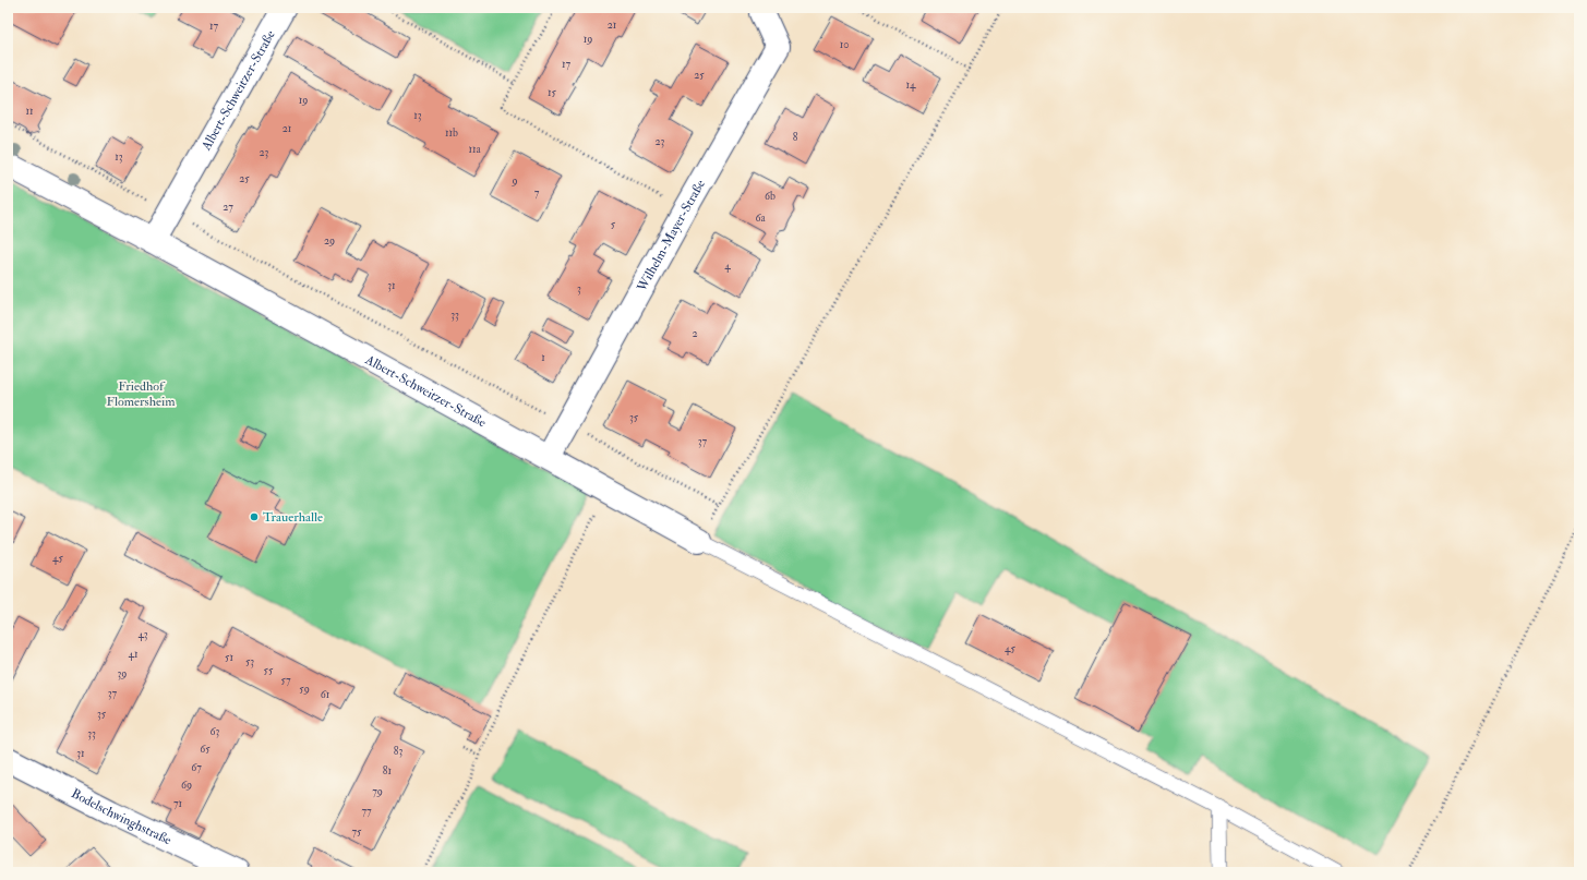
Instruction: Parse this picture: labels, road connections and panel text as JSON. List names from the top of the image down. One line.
{"streets":{"street":["Albert-Schweitzer-Straße","Wilhelm-Mayer-Straße","Bodelschwinghstraße"]},"crossings":[["Albert-Schweitzer-Straße","Wilhelm-Mayer-Straße"]],"parks":["Friedhof Flomersheim"],"places":["Trauerhalle"],"house_numbers":["21","17","19","10","17","25","14","15","19","11","13","21","11b","8","23","11a","23","13","25","9","7","6b","27","6a","5","29","4","31","3","33","2","1","35","37","45","43","45","41","51","53","55","39","57","59","37","61","35","63","33","65","83","31","67","81","69","79","71","77","75"]}
